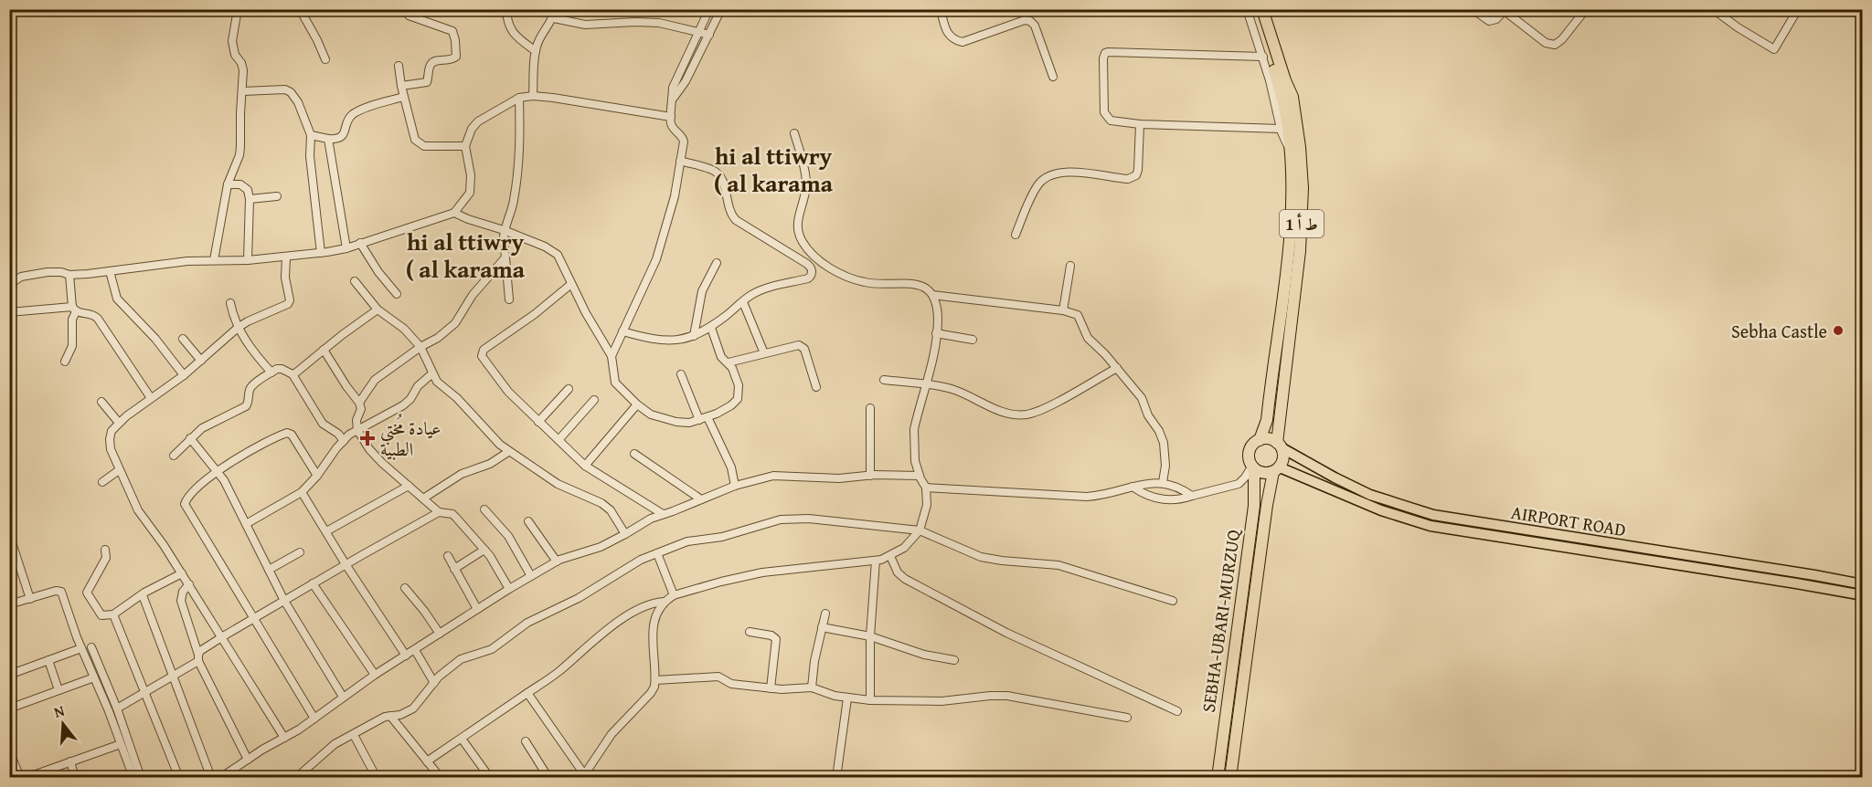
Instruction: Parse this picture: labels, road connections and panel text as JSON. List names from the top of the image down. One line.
{"streets":{"highway":["ط أ 1","SEBHA-UBARI-MURZUQ"],"main road":["AIRPORT ROAD"]},"crossings":[["ط أ 1","AIRPORT ROAD"],["ط أ 1","SEBHA-UBARI-MURZUQ"],["AIRPORT ROAD","SEBHA-UBARI-MURZUQ"]],"districts":["hi al ttiwry ( al karama","hi al ttiwry ( al karama"],"places":{"other":["Sebha Castle"],"health":["عيادة مُختي الطبية"]},"north":"top"}
